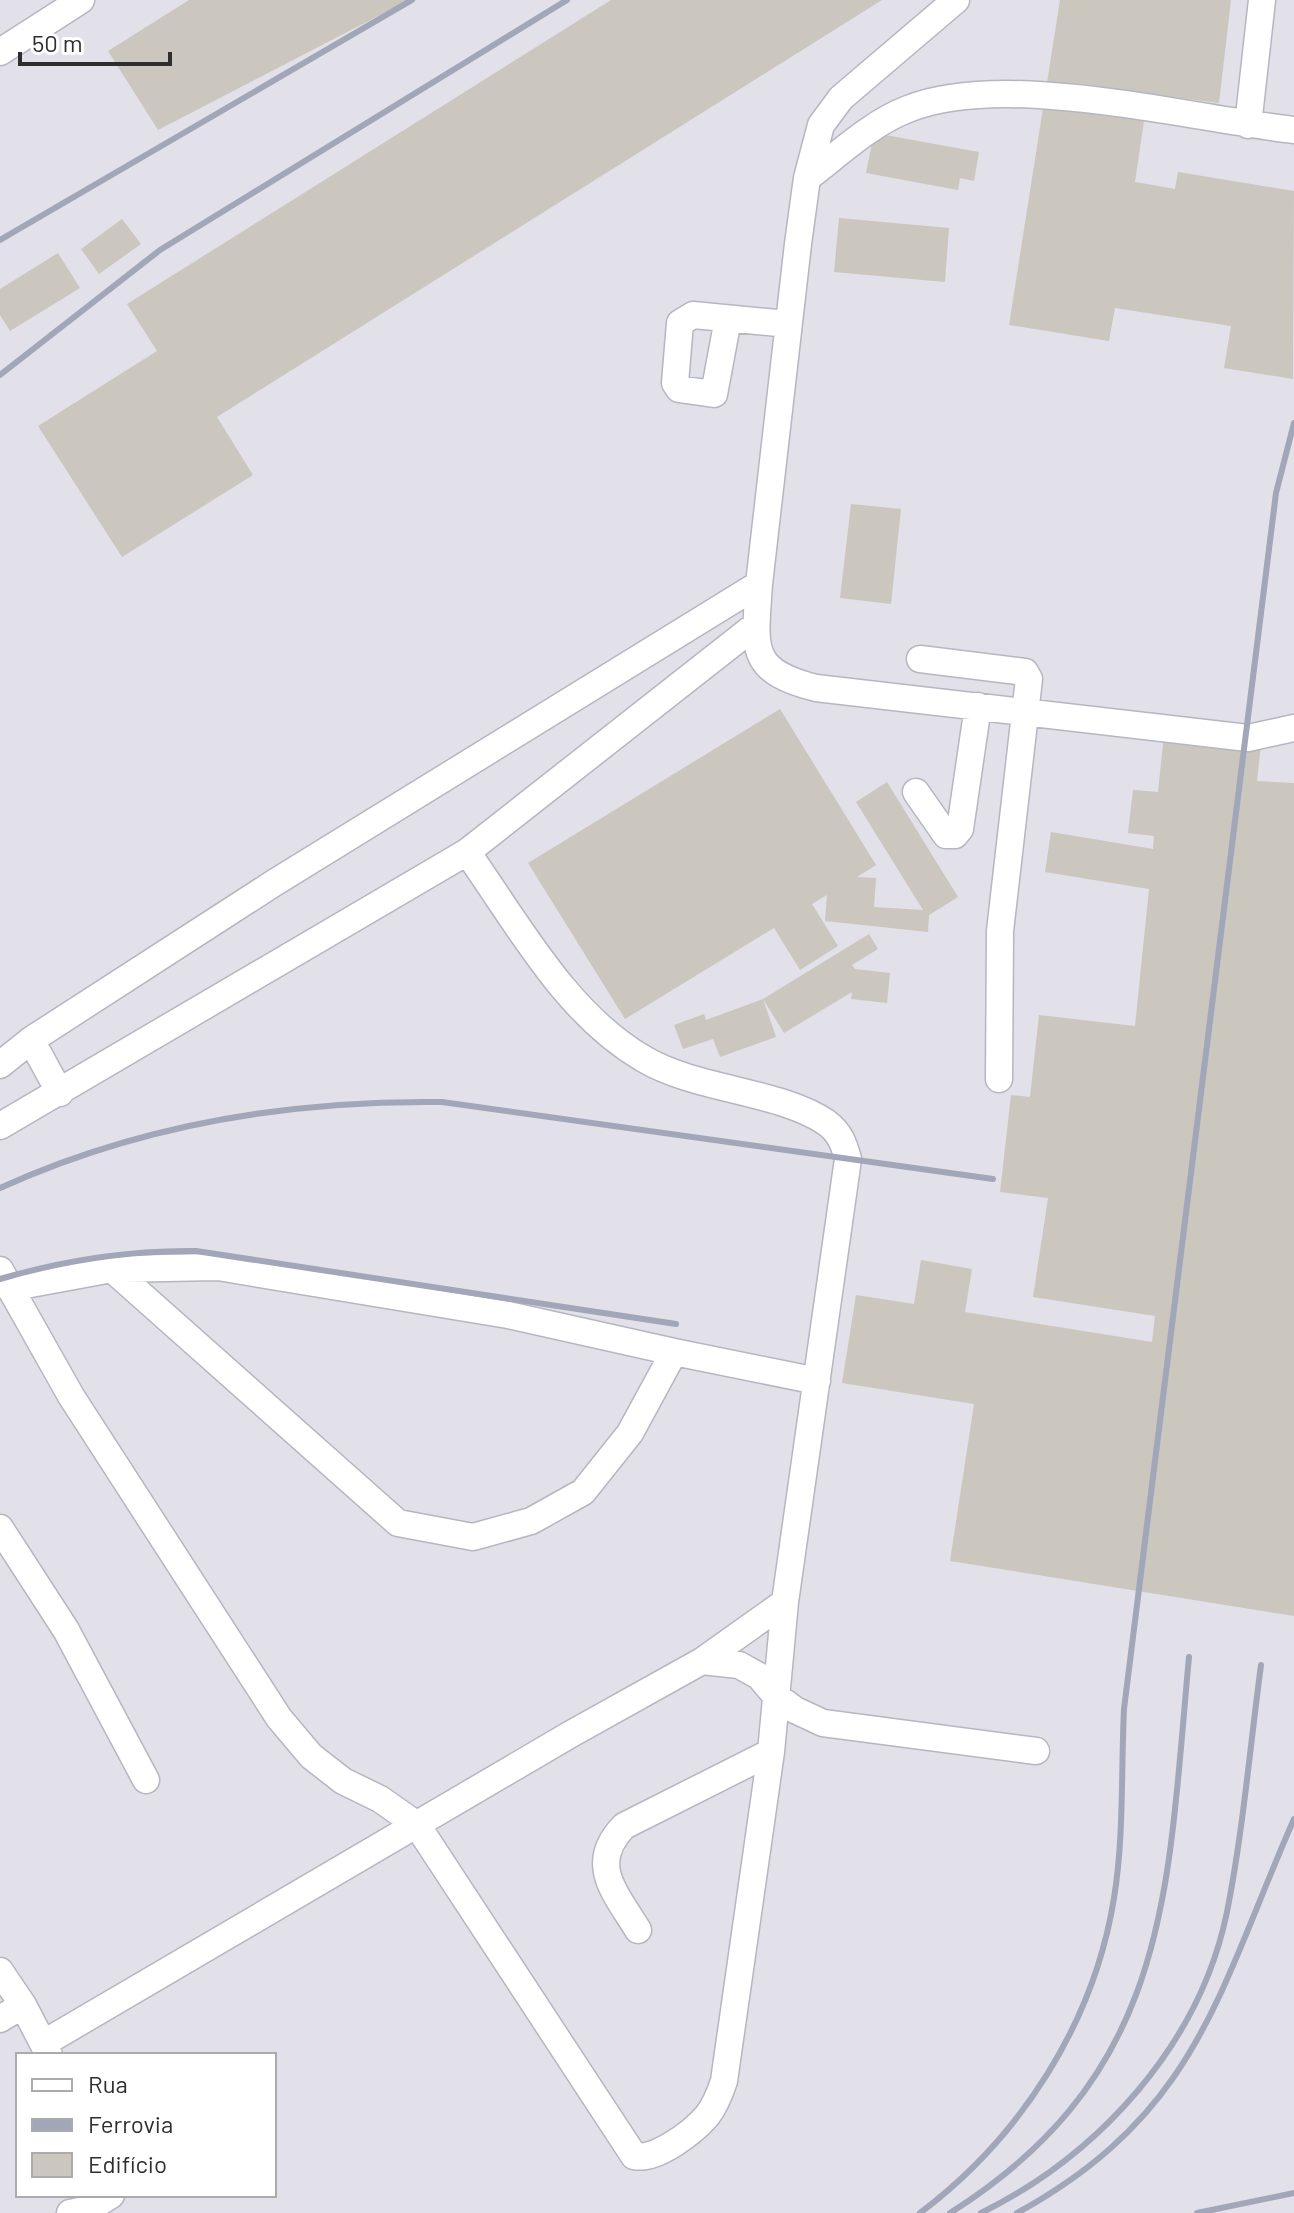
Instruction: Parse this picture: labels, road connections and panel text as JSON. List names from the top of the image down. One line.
{"legend":["Rua","Ferrovia","Edifício"],"scale_bar":"50 m"}
